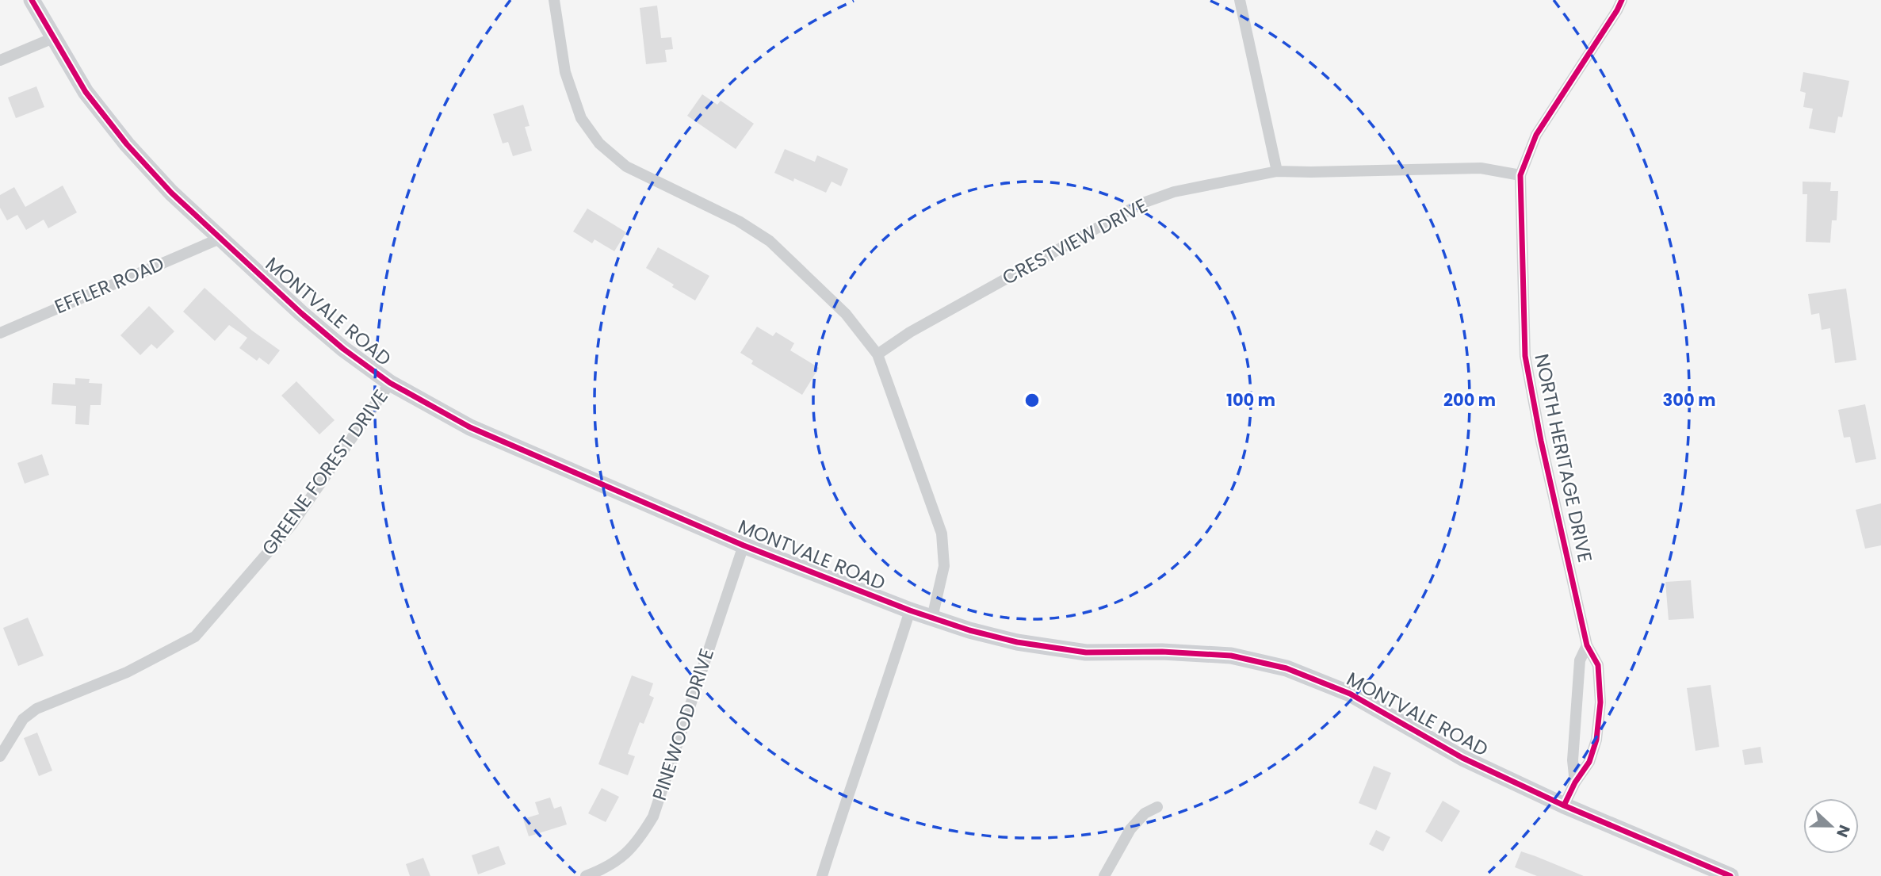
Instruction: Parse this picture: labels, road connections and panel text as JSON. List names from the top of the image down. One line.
{"streets":{"main road":["MONTVALE ROAD"],"street":["CRESTVIEW DRIVE","EFFLER ROAD","NORTH HERITAGE DRIVE","GREENE FOREST DRIVE","PINEWOOD DRIVE"]},"crossings":[["CRESTVIEW DRIVE","NORTH HERITAGE DRIVE"],["EFFLER ROAD","MONTVALE ROAD"],["MONTVALE ROAD","NORTH HERITAGE DRIVE"],["MONTVALE ROAD","GREENE FOREST DRIVE"],["MONTVALE ROAD","PINEWOOD DRIVE"]],"north":"right","rings":["100 m","200 m","300 m"]}
